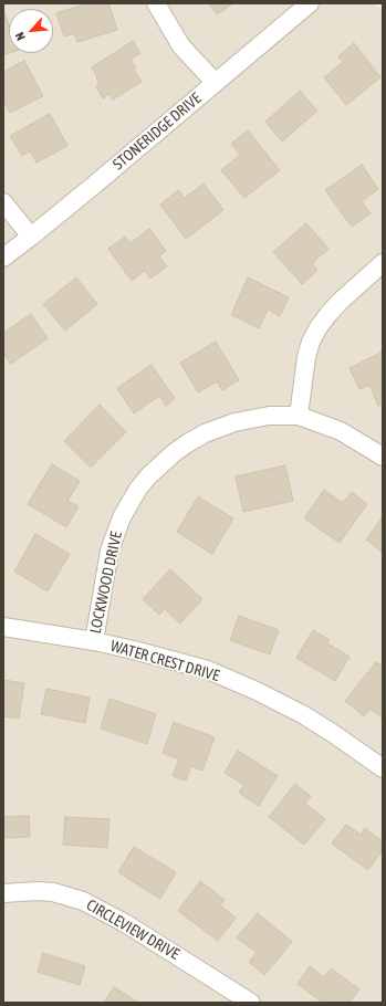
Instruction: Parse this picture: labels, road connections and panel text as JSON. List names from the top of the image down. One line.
{"streets":{"street":["STONERIDGE DRIVE","LOCKWOOD DRIVE","WATER CREST DRIVE","CIRCLEVIEW DRIVE"]},"crossings":[["LOCKWOOD DRIVE","WATER CREST DRIVE"]],"north":"bottom left"}
